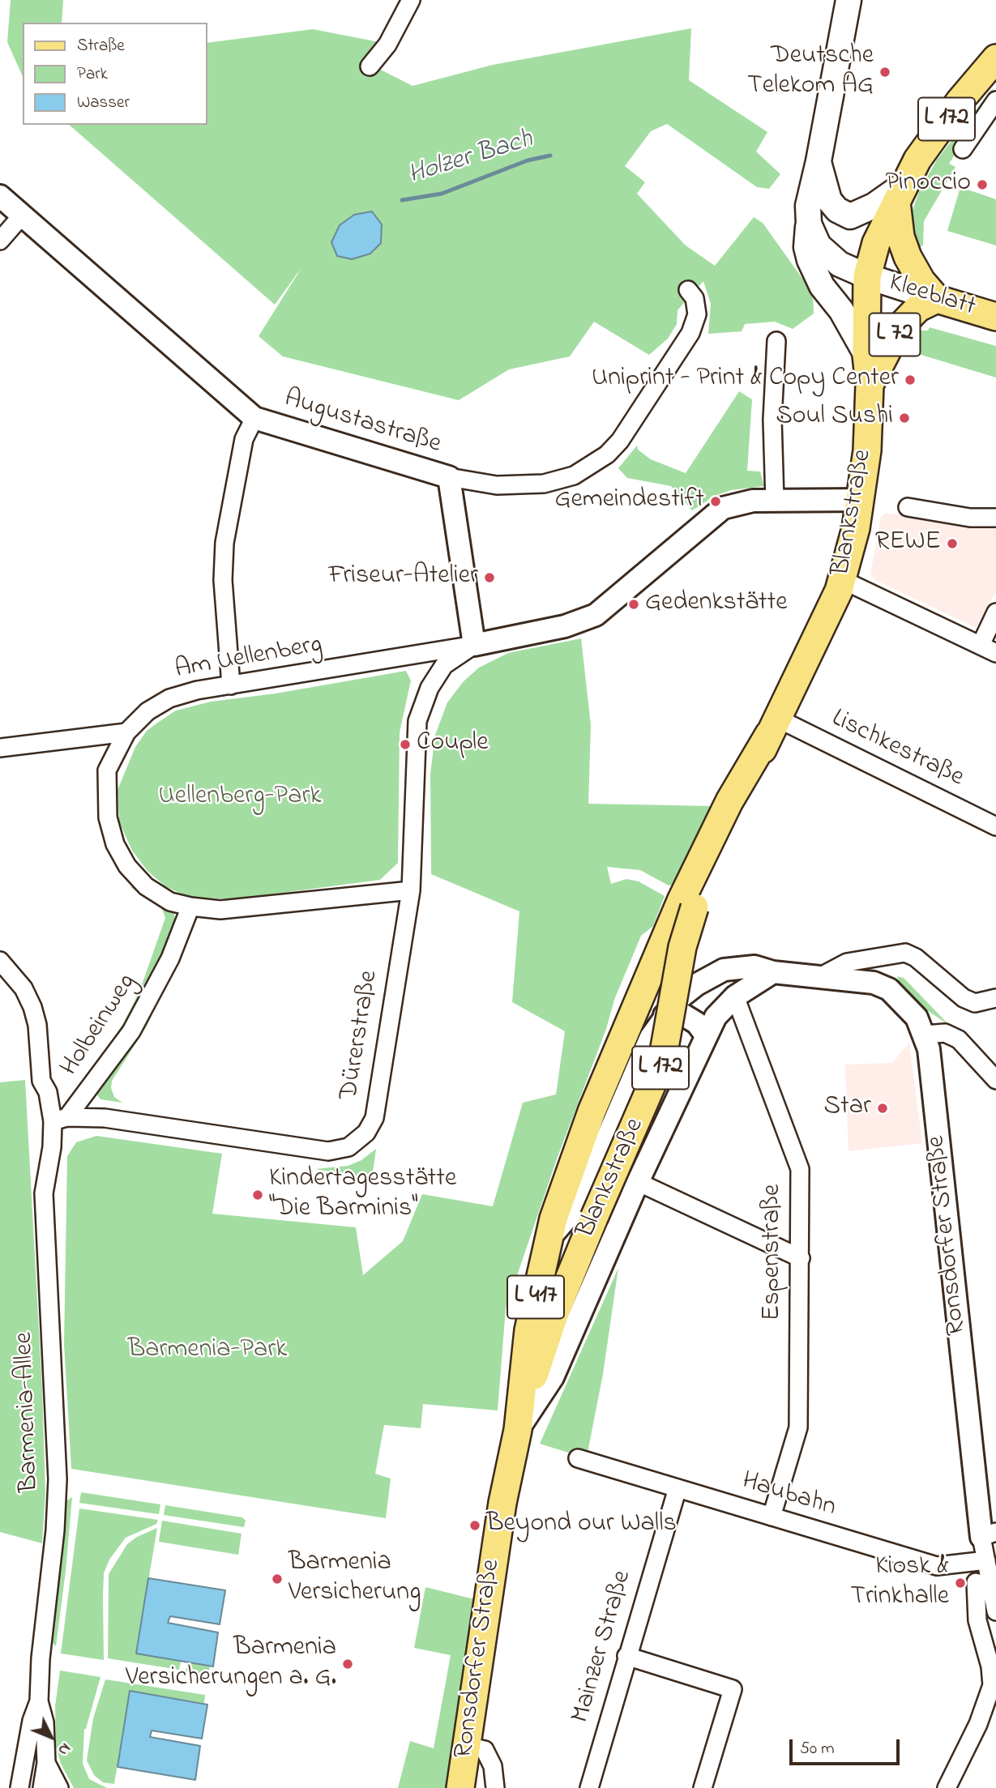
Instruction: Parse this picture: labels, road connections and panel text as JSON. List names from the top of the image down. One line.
{"streets":{"main road":["L 172","Kleeblatt","L 72","Blankstraße","Ronsdorfer Straße","L 417"],"street":["Augustastraße","Am Uellenberg","Lischkestraße","Holbeinweg","Dürerstraße","Espenstraße","Barmenia-Allee","Haubahn","Mainzer Straße"]},"crossings":[["L 172","Kleeblatt"],["L 172","L 72"],["L 172","Blankstraße"],["Kleeblatt","L 72"],["Kleeblatt","Blankstraße"],["L 72","Blankstraße"],["Augustastraße","Am Uellenberg"],["Augustastraße","Dürerstraße"],["Blankstraße","Lischkestraße"],["Blankstraße","Ronsdorfer Straße"],["Am Uellenberg","Holbeinweg"],["Am Uellenberg","Dürerstraße"],["Holbeinweg","Dürerstraße"],["Holbeinweg","Barmenia-Allee"],["Dürerstraße","Barmenia-Allee"],["Ronsdorfer Straße","Espenstraße"],["Ronsdorfer Straße","Haubahn"],["Espenstraße","Haubahn"],["Haubahn","Mainzer Straße"]],"water":["Holzer Bach"],"parks":["Uellenberg-Park","Barmenia-Park"],"places":["Deutsche Telekom AG","Pinoccio","Uniprint - Print & Copy Center","Soul Sushi","Gemeindestift","REWE","Friseur-Atelier","Gedenkstätte","Couple","Star","Kindertagesstätte \"Die Barminis\"","Beyond our Walls","Barmenia Versicherung","Kiosk & Trinkhalle","Barmenia Versicherungen a. G."],"legend":["Straße","Park","Wasser"],"scale_bar":"50 m","north":"bottom right"}
